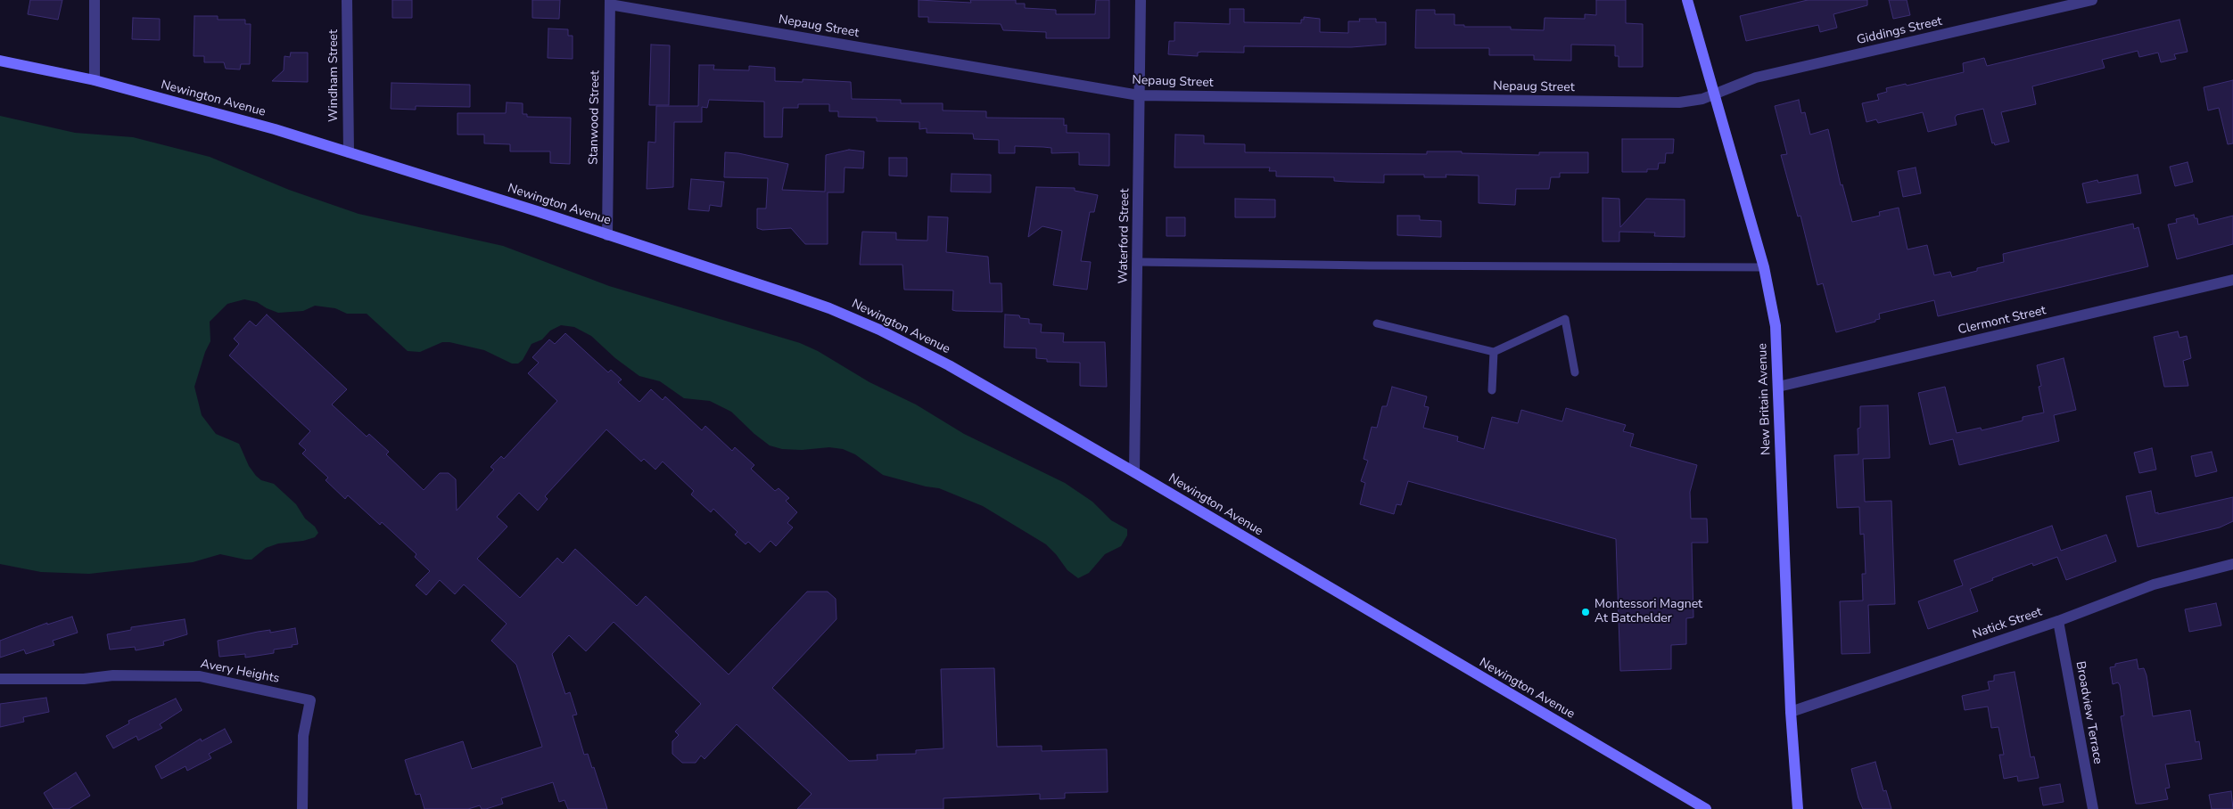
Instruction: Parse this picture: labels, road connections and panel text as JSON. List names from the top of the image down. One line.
{"streets":{"main road":["Newington Avenue","New Britain Avenue"],"street":["Nepaug Street","Giddings Street","Windham Street","Stanwood Street","Waterford Street","Clermont Street","Natick Street","Avery Heights","Broadview Terrace"]},"crossings":[["Nepaug Street","Giddings Street"],["Nepaug Street","Stanwood Street"],["Nepaug Street","Waterford Street"],["Nepaug Street","New Britain Avenue"],["Giddings Street","New Britain Avenue"],["Windham Street","Newington Avenue"],["Newington Avenue","Stanwood Street"],["Newington Avenue","Waterford Street"],["Clermont Street","New Britain Avenue"],["New Britain Avenue","Natick Street"],["Natick Street","Broadview Terrace"]],"places":["Montessori Magnet At Batchelder"]}
